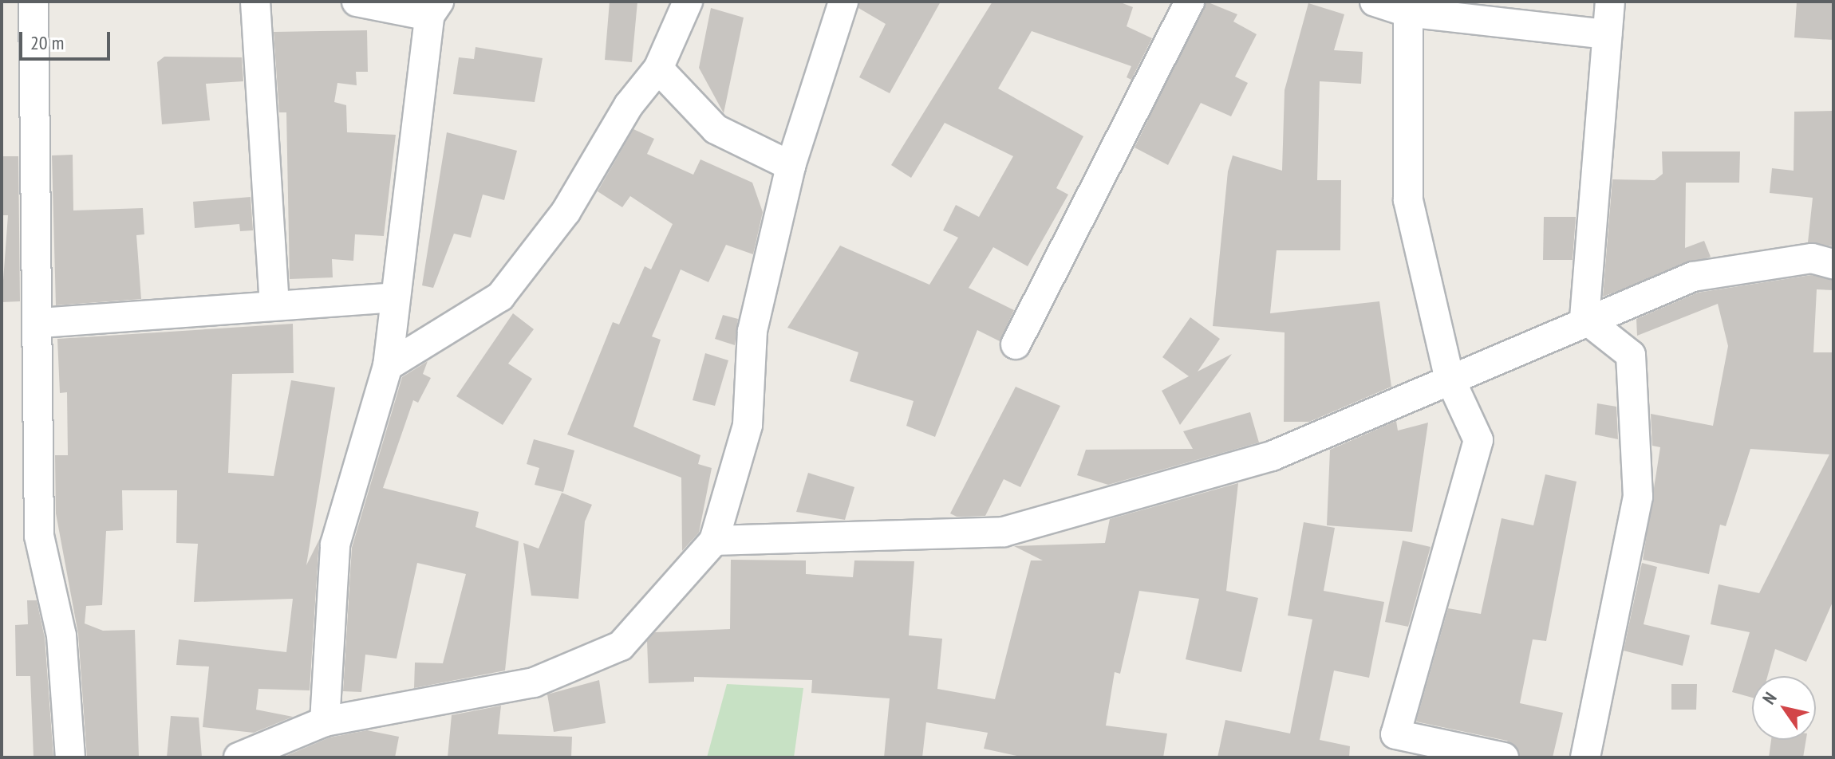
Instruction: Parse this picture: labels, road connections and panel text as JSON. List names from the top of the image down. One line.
{"scale_bar":"20 m","north":"top left"}
